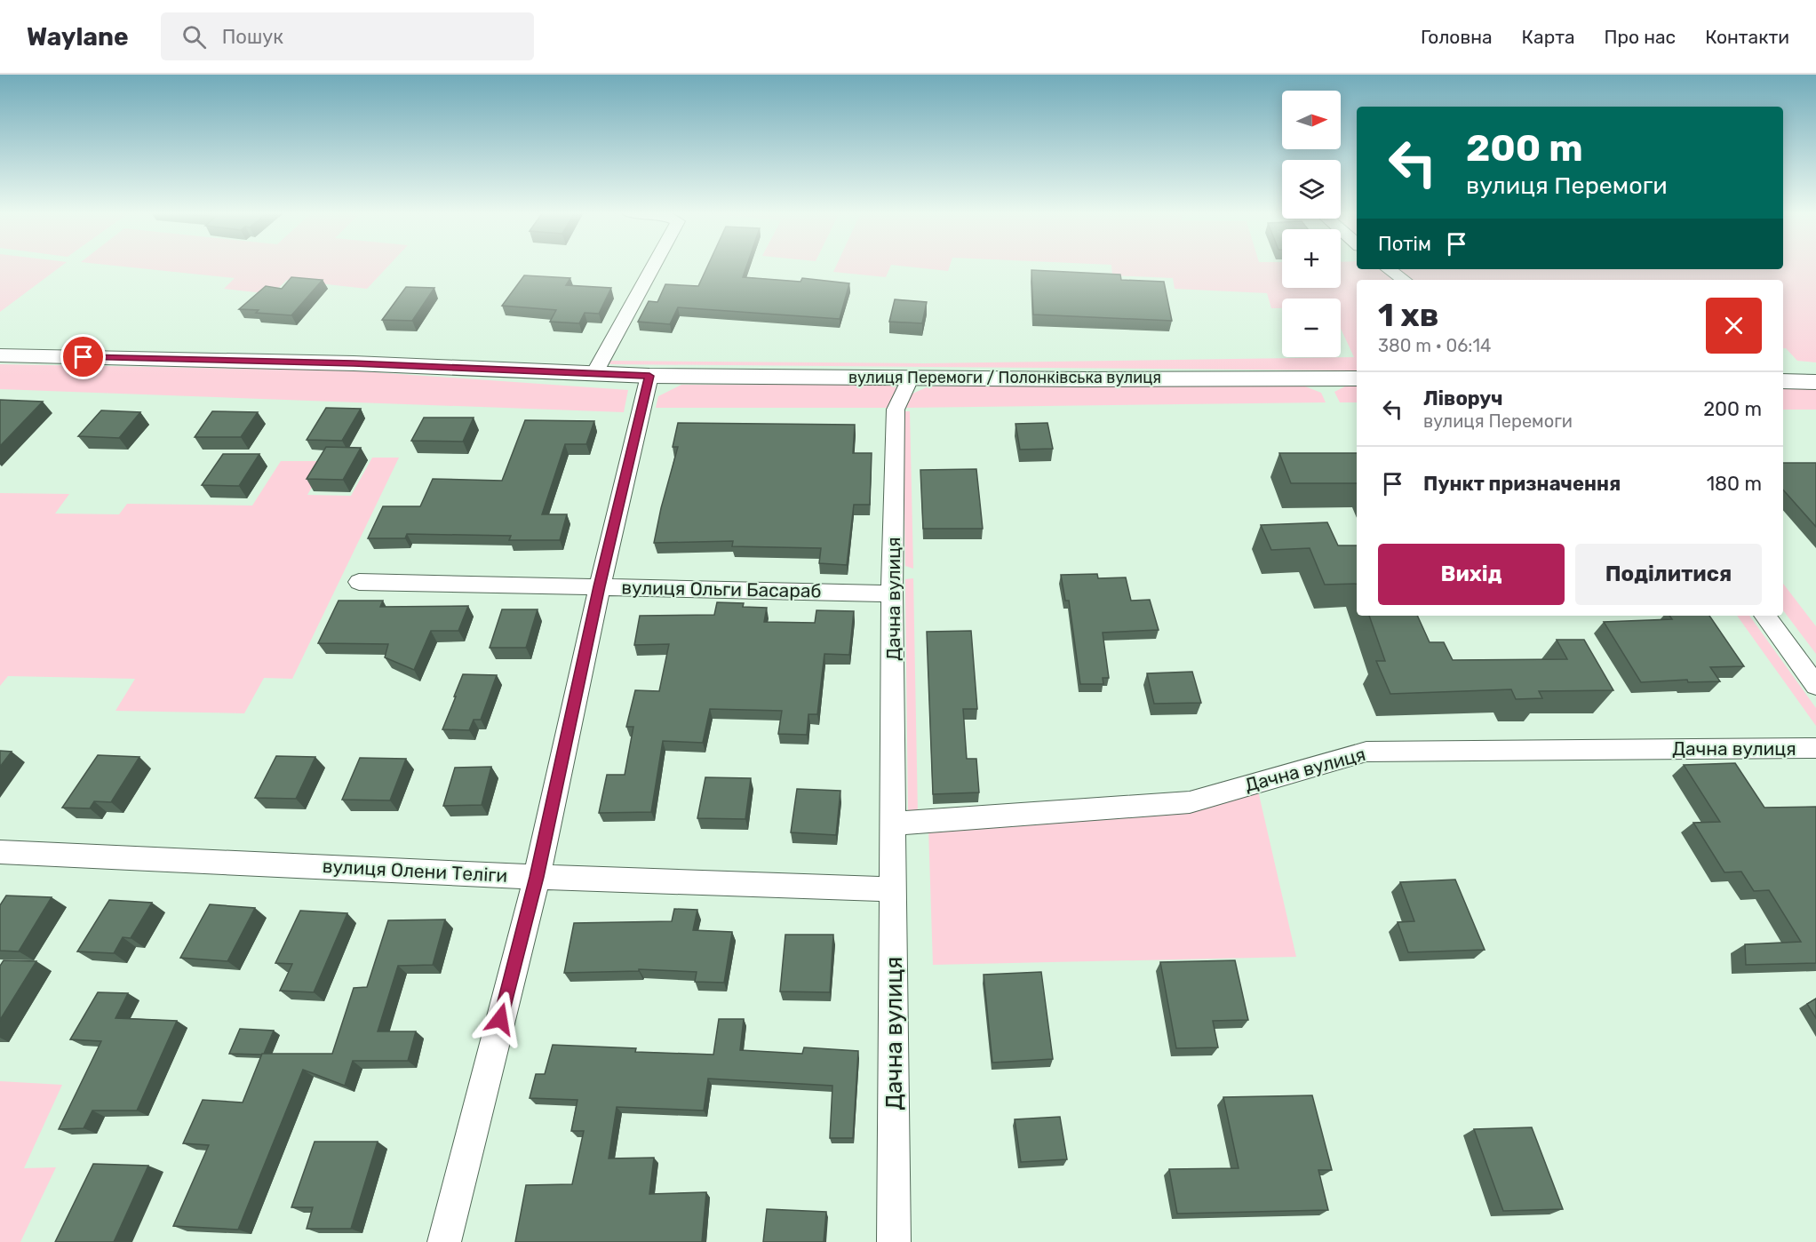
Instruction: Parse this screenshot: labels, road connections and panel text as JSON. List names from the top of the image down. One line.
{"streets":{"main road":["вулиця Перемоги / Полонківська вулиця"],"street":["вулиця Ольги Басараб","Дачна вулиця","вулиця Олени Теліги"]},"crossings":[["вулиця Перемоги / Полонківська вулиця","Дачна вулиця"],["вулиця Ольги Басараб","Дачна вулиця"],["Дачна вулиця","вулиця Олени Теліги"]],"north":"right","page":{"header":"Waylane","search":"Пошук","nav":["Головна","Карта","Про нас","Контакти"],"map_buttons":["+","−"],"turn":["200 m","вулиця Перемоги"],"then":"Потім","heading":["1 хв","380 m · 06:14"],"list":[{"name":"Ліворуч","note":"вулиця Перемоги","value":"200 m"},{"name":"Пункт призначення","value":"180 m"}],"buttons":["Вихід","Поділитися"]}}
